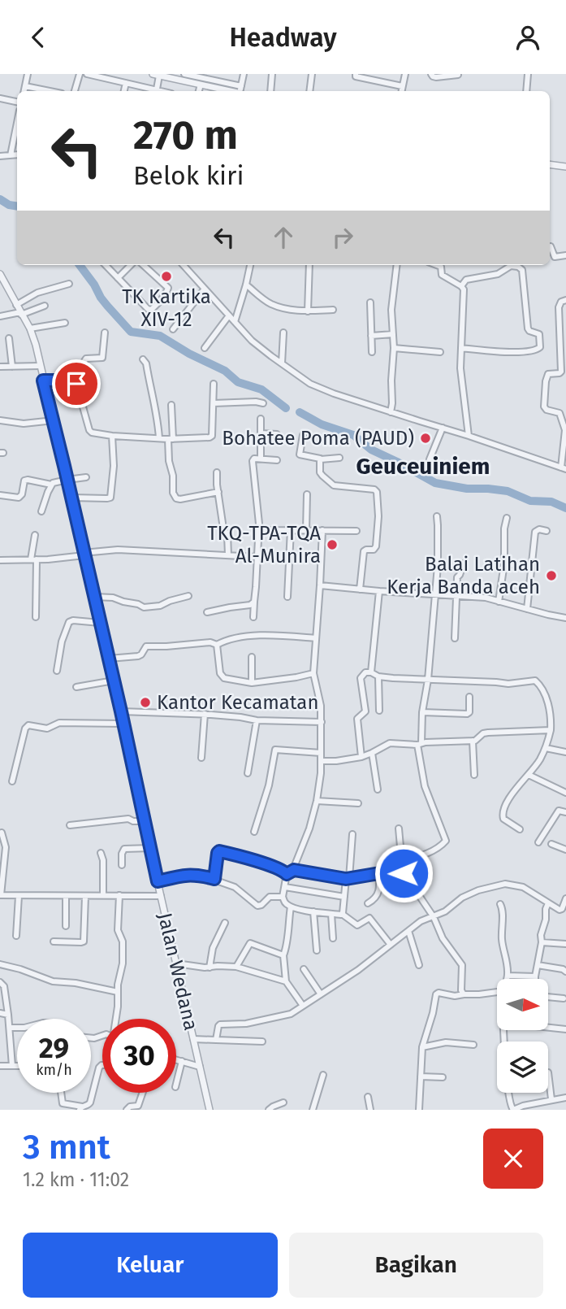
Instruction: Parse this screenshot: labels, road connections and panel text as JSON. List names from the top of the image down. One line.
{"streets":{"street":["Jalan Wedana"]},"districts":["Geuceuiniem"],"places":["TK Kartika XIV-12","Bohatee Poma (PAUD)","TKQ-TPA-TQA Al-Munira","Balai Latihan Kerja Banda aceh","Kantor Kecamatan"],"north":"right","page":{"header":"Headway","turn":["270 m","Belok kiri"],"speed":"29 km/h","limit":"30","heading":["3 mnt","1.2 km · 11:02"],"buttons":["Keluar","Bagikan"]}}
